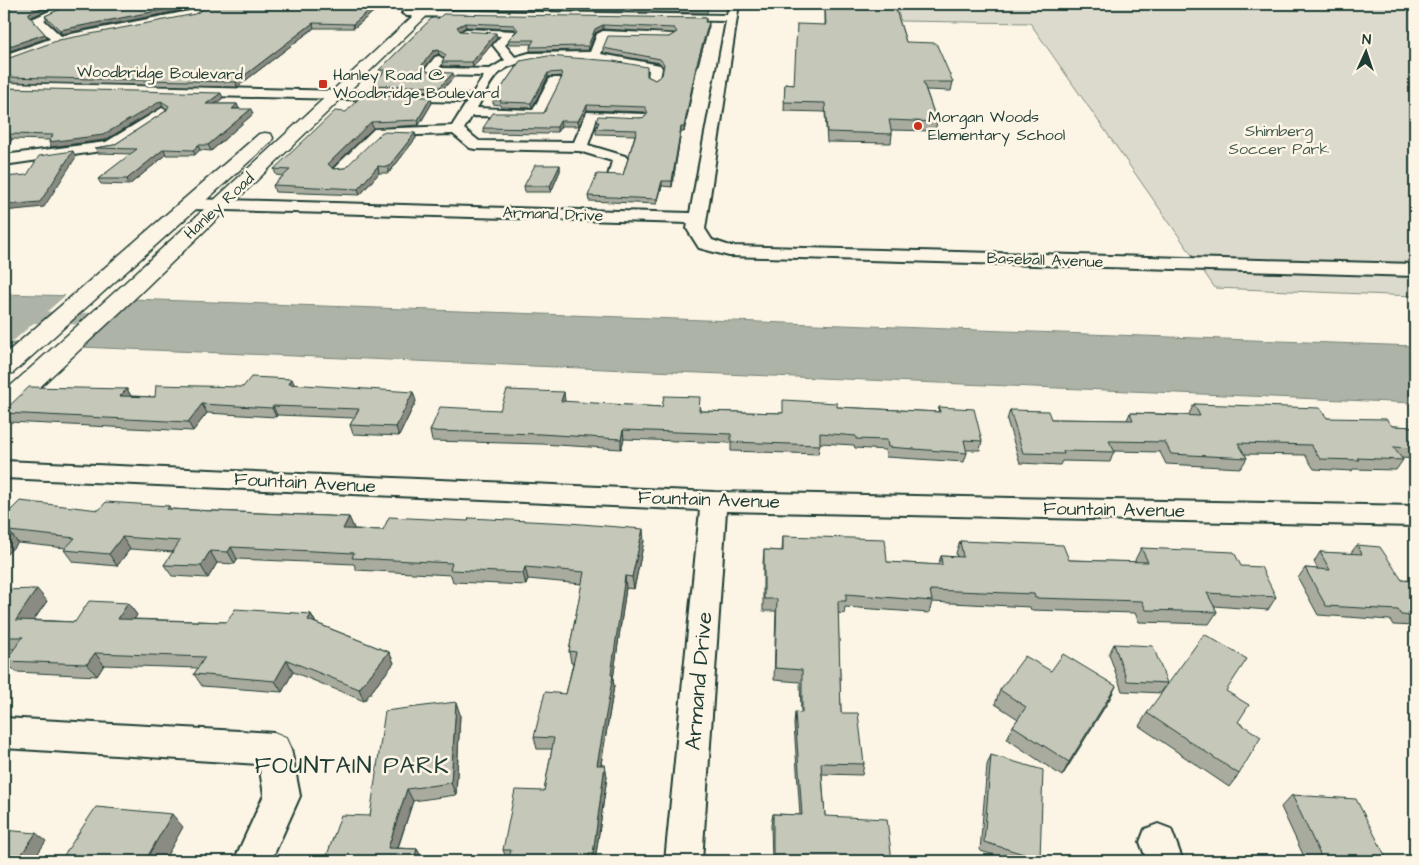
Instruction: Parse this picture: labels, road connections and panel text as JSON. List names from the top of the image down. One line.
{"streets":{"main road":["Hanley Road"],"street":["Woodbridge Boulevard","Armand Drive","Baseball Avenue","Fountain Avenue"]},"crossings":[["Woodbridge Boulevard","Hanley Road"],["Hanley Road","Armand Drive"],["Armand Drive","Baseball Avenue"],["Armand Drive","Fountain Avenue"]],"districts":["FOUNTAIN PARK"],"parks":["Shimberg Soccer Park"],"places":{"transit":["Hanley Road @ Woodbridge Boulevard"],"other":["Morgan Woods Elementary School"]},"north":"top"}
